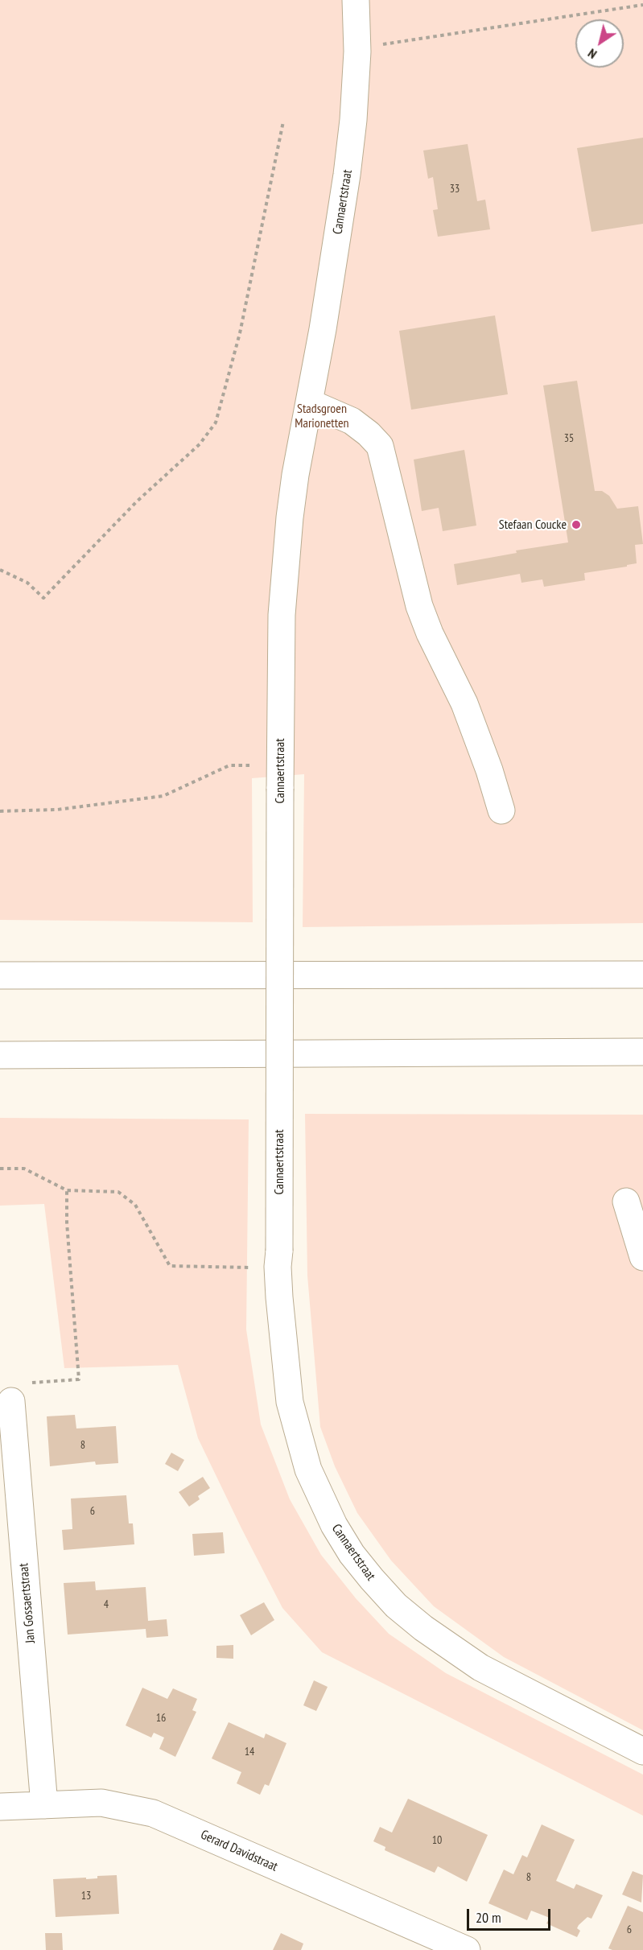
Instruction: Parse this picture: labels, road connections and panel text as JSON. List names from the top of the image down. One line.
{"streets":{"main road":["Cannaertstraat","Jan Gossaertstraat","Gerard Davidstraat"]},"crossings":[["Jan Gossaertstraat","Gerard Davidstraat"]],"parks":["Stadsgroen Marionetten"],"places":["Stefaan Coucke"],"house_numbers":["33","35","8","6","4","16","14","10","8","13","6"],"scale_bar":"20 m","north":"bottom left"}
